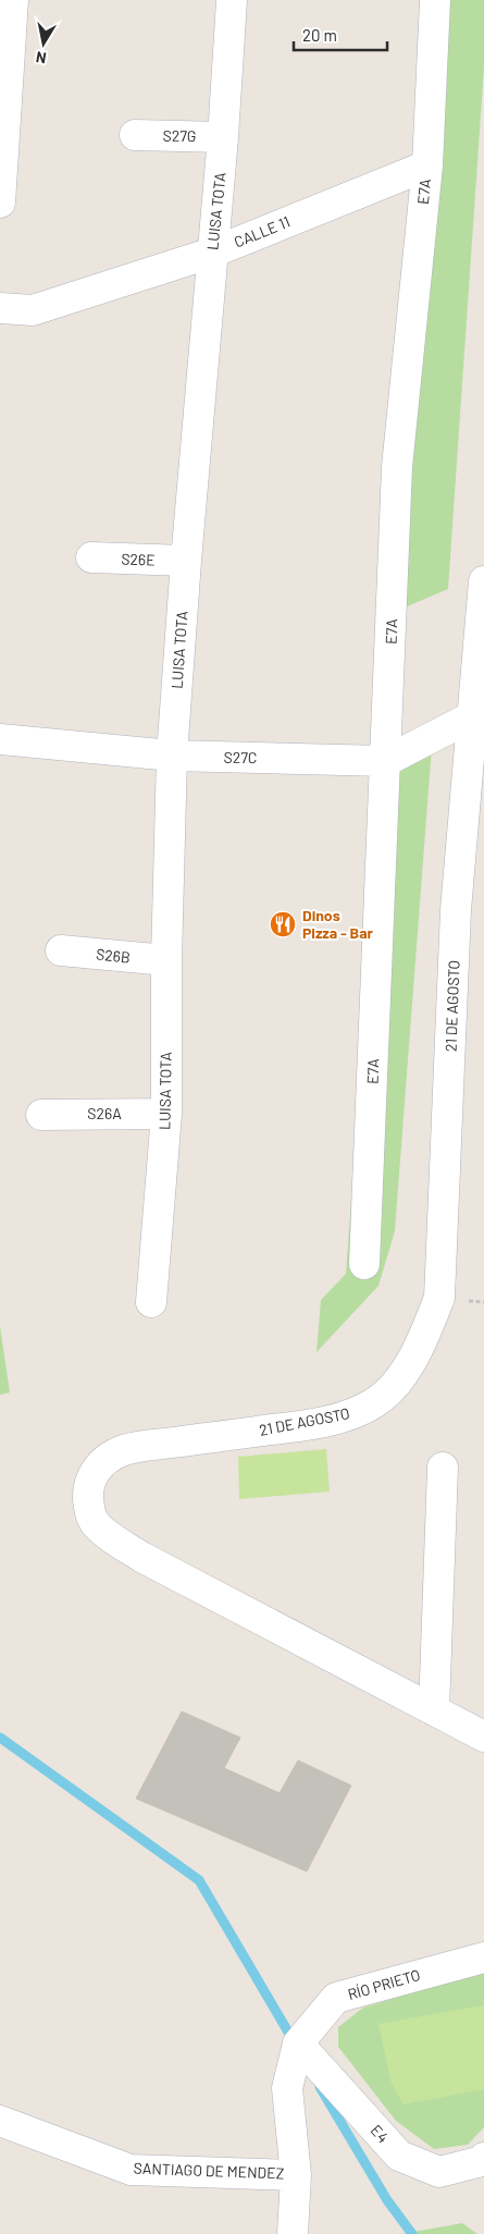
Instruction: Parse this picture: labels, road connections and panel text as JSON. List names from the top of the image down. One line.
{"streets":{"street":["S27G","E7A","LUISA TOTA","CALLE 11","S26E","S27C","S26B","21 DE AGOSTO","S26A","RÍO PRIETO","E4","SANTIAGO DE MENDEZ"]},"crossings":[["S27G","LUISA TOTA"],["E7A","CALLE 11"],["E7A","S27C"],["LUISA TOTA","CALLE 11"],["LUISA TOTA","S26E"],["LUISA TOTA","S27C"],["LUISA TOTA","S26B"],["LUISA TOTA","S26A"],["S27C","21 DE AGOSTO"],["RÍO PRIETO","E4"],["RÍO PRIETO","SANTIAGO DE MENDEZ"]],"places":{"restaurant":["Dinos Pizza - Bar"]},"scale_bar":"20 m","north":"bottom"}
